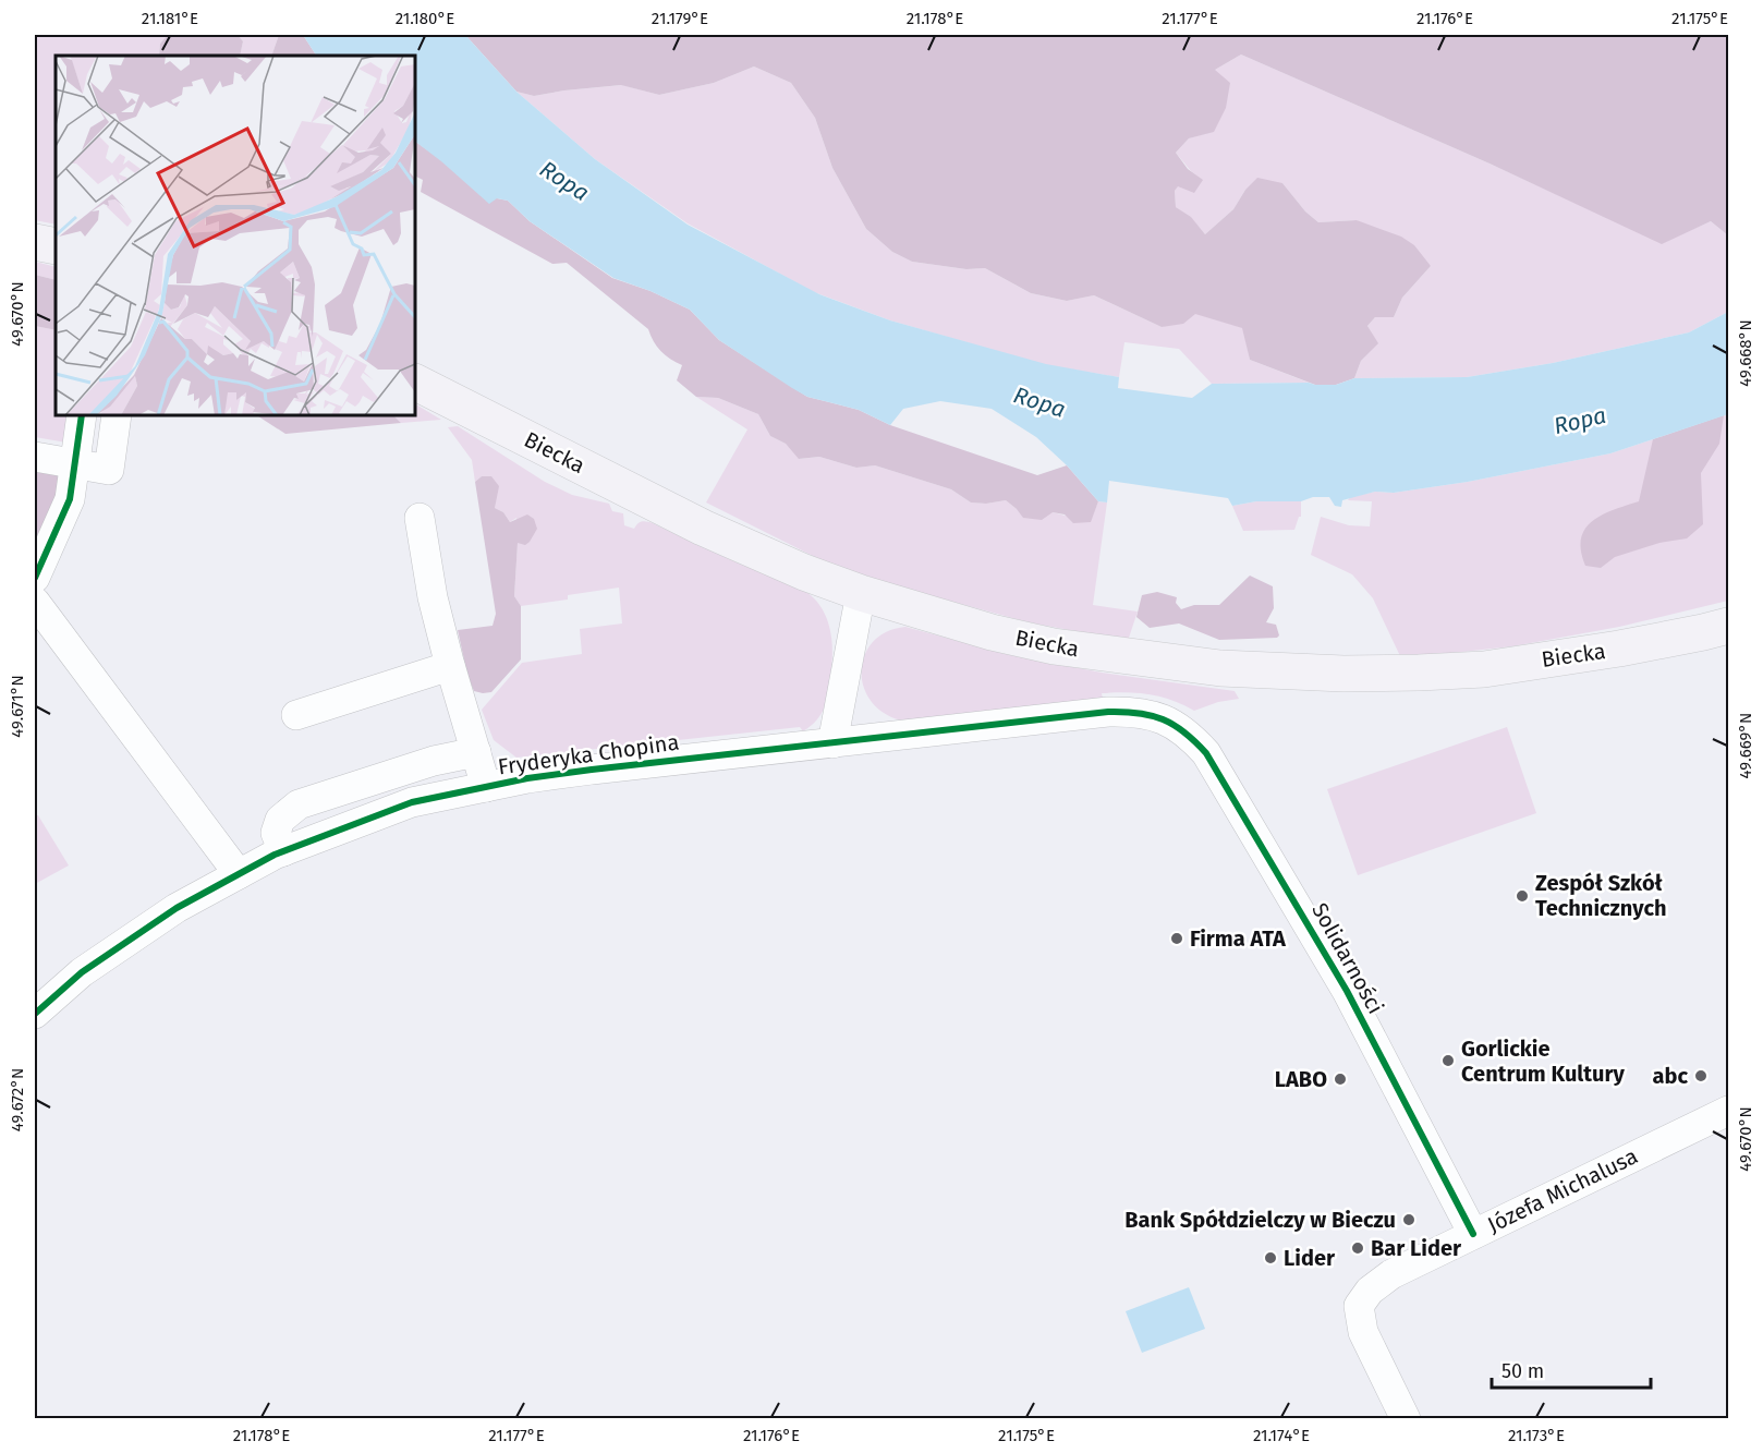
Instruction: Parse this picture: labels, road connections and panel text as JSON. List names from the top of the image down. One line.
{"streets":{"main road":["Biecka"],"street":["Fryderyka Chopina","Solidarności","Józefa Michalusa"]},"crossings":[["Fryderyka Chopina","Solidarności"],["Solidarności","Józefa Michalusa"]],"water":["Ropa"],"places":["Zespół Szkół Technicznych","Firma ATA","Gorlickie Centrum Kultury","abc","LABO","Bank Spółdzielczy w Bieczu","Bar Lider","Lider"],"scale_bar":"50 m","coordinates":["21.181°E","21.180°E","21.179°E","21.178°E","21.177°E","21.176°E","21.175°E","49.670°N","49.668°N","49.671°N","49.669°N","49.672°N","21.174°E","21.173°E"]}
